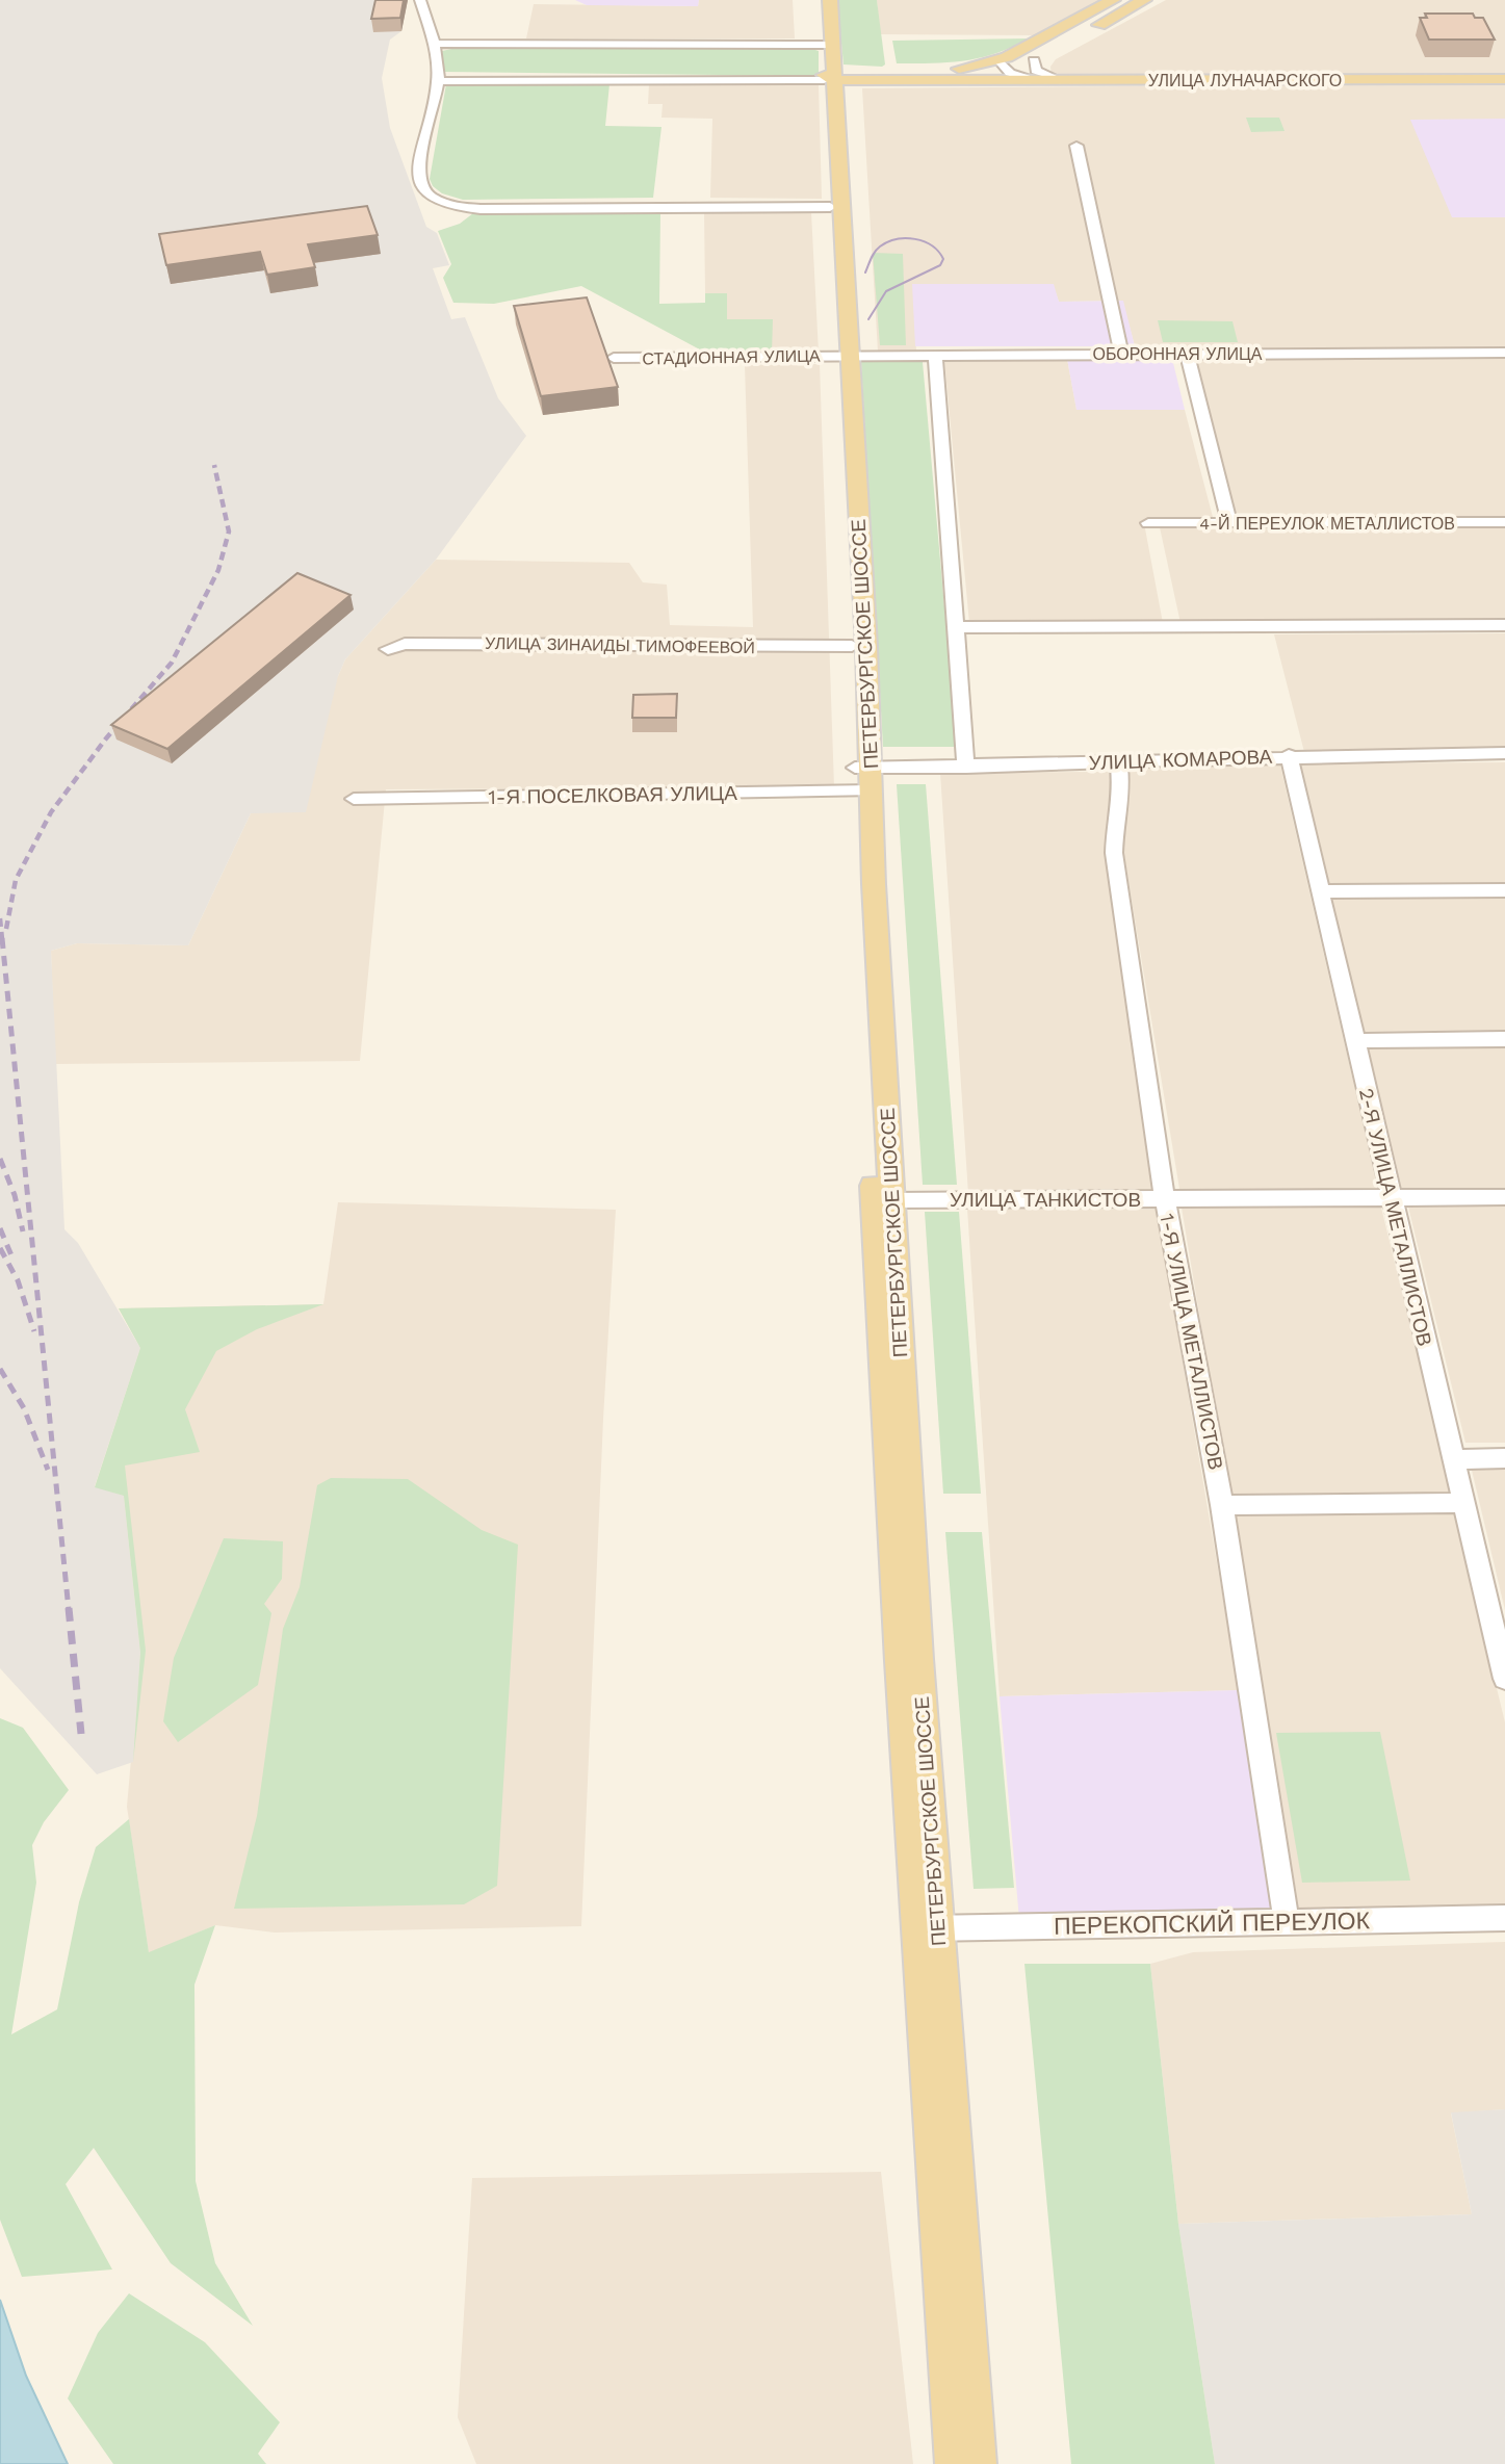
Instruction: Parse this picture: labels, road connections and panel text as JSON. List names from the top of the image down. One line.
{"streets":{"main road":["УЛИЦА ЛУНАЧАРСКОГО","ПЕТЕРБУРГСКОЕ ШОССЕ"],"street":["ОБОРОННАЯ УЛИЦА","СТАДИОННАЯ УЛИЦА","4-Й ПЕРЕУЛОК МЕТАЛЛИСТОВ","УЛИЦА ЗИНАИДЫ ТИМОФЕЕВОЙ","УЛИЦА КОМАРОВА","1-Я ПОСЕЛКОВАЯ УЛИЦА","УЛИЦА ТАНКИСТОВ","2-Я УЛИЦА МЕТАЛЛИСТОВ","1-Я УЛИЦА МЕТАЛЛИСТОВ","ПЕРЕКОПСКИЙ ПЕРЕУЛОК"]},"crossings":[["ОБОРОННАЯ УЛИЦА","СТАДИОННАЯ УЛИЦА"],["ОБОРОННАЯ УЛИЦА","ПЕТЕРБУРГСКОЕ ШОССЕ"],["СТАДИОННАЯ УЛИЦА","ПЕТЕРБУРГСКОЕ ШОССЕ"],["ПЕТЕРБУРГСКОЕ ШОССЕ","УЛИЦА ЗИНАИДЫ ТИМОФЕЕВОЙ"],["ПЕТЕРБУРГСКОЕ ШОССЕ","УЛИЦА КОМАРОВА"],["ПЕТЕРБУРГСКОЕ ШОССЕ","1-Я ПОСЕЛКОВАЯ УЛИЦА"],["ПЕТЕРБУРГСКОЕ ШОССЕ","УЛИЦА ТАНКИСТОВ"],["ПЕТЕРБУРГСКОЕ ШОССЕ","ПЕРЕКОПСКИЙ ПЕРЕУЛОК"],["УЛИЦА КОМАРОВА","1-Я ПОСЕЛКОВАЯ УЛИЦА"],["УЛИЦА КОМАРОВА","2-Я УЛИЦА МЕТАЛЛИСТОВ"],["УЛИЦА КОМАРОВА","1-Я УЛИЦА МЕТАЛЛИСТОВ"],["УЛИЦА ТАНКИСТОВ","2-Я УЛИЦА МЕТАЛЛИСТОВ"],["УЛИЦА ТАНКИСТОВ","1-Я УЛИЦА МЕТАЛЛИСТОВ"],["1-Я УЛИЦА МЕТАЛЛИСТОВ","ПЕРЕКОПСКИЙ ПЕРЕУЛОК"]]}
